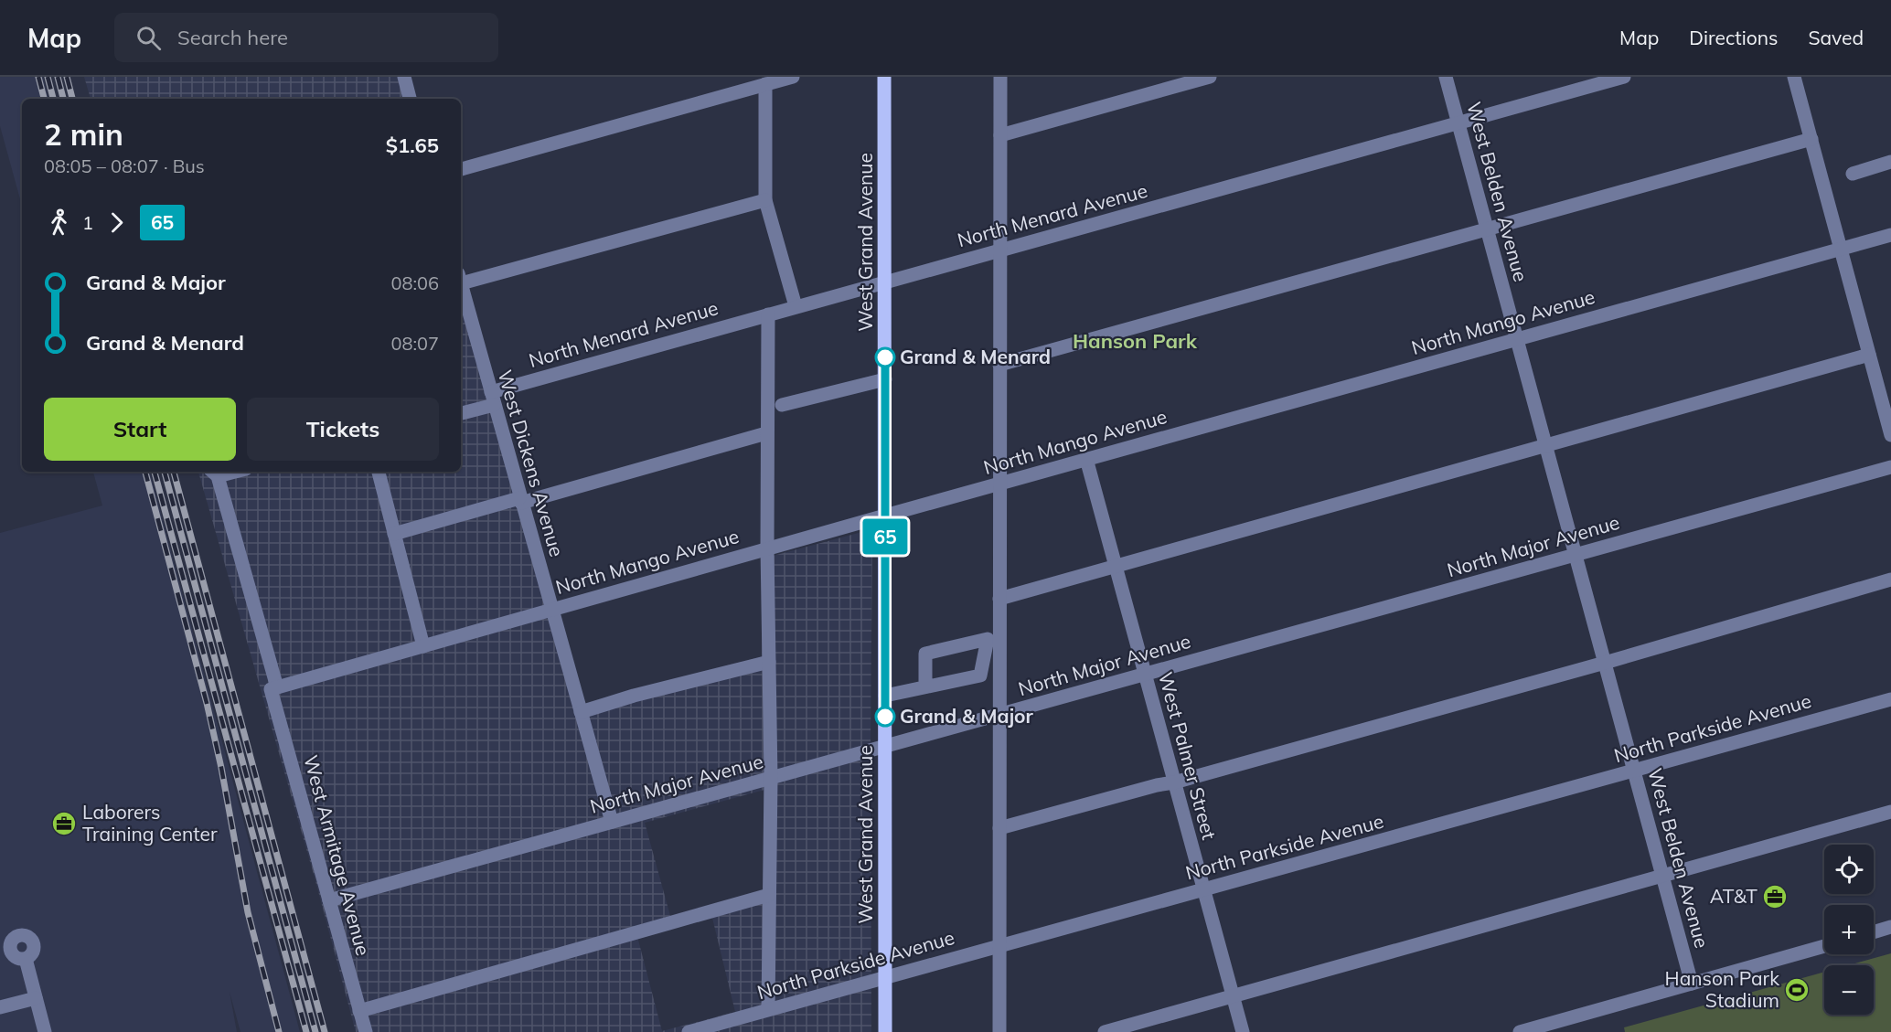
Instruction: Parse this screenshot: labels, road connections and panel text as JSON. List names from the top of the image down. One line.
{"streets":{"main road":["West Grand Avenue"],"street":["West Belden Avenue","North Menard Avenue","North Mango Avenue","West Dickens Avenue","North Major Avenue","North Parkside Avenue","West Palmer Street","West Armitage Avenue"]},"crossings":[["West Belden Avenue","North Menard Avenue"],["West Belden Avenue","North Mango Avenue"],["West Belden Avenue","North Major Avenue"],["West Belden Avenue","North Parkside Avenue"],["North Menard Avenue","West Grand Avenue"],["North Menard Avenue","West Dickens Avenue"],["West Grand Avenue","North Mango Avenue"],["West Grand Avenue","North Major Avenue"],["West Grand Avenue","North Parkside Avenue"],["North Mango Avenue","West Dickens Avenue"],["North Mango Avenue","West Palmer Street"],["North Mango Avenue","West Armitage Avenue"],["West Dickens Avenue","North Major Avenue"],["North Major Avenue","West Palmer Street"],["North Major Avenue","West Armitage Avenue"],["North Parkside Avenue","West Palmer Street"]],"districts":["Hanson Park"],"places":{"other":["Grand & Menard","Grand & Major"],"office":["Laborers Training Center","AT&T"],"sports":["Hanson Park Stadium"]},"lines":["bus line 65"],"page":{"header":"Map","search":"Search here","nav":["Map","Directions","Saved"],"on_map":"65","heading":["2 min","08:05 – 08:07 · Bus","$1.65"],"legs":["1","65"],"list":[{"name":"Grand & Major","value":"08:06"},{"name":"Grand & Menard","value":"08:07"}],"buttons":["Start","Tickets"],"map_buttons":["+","−"]}}
